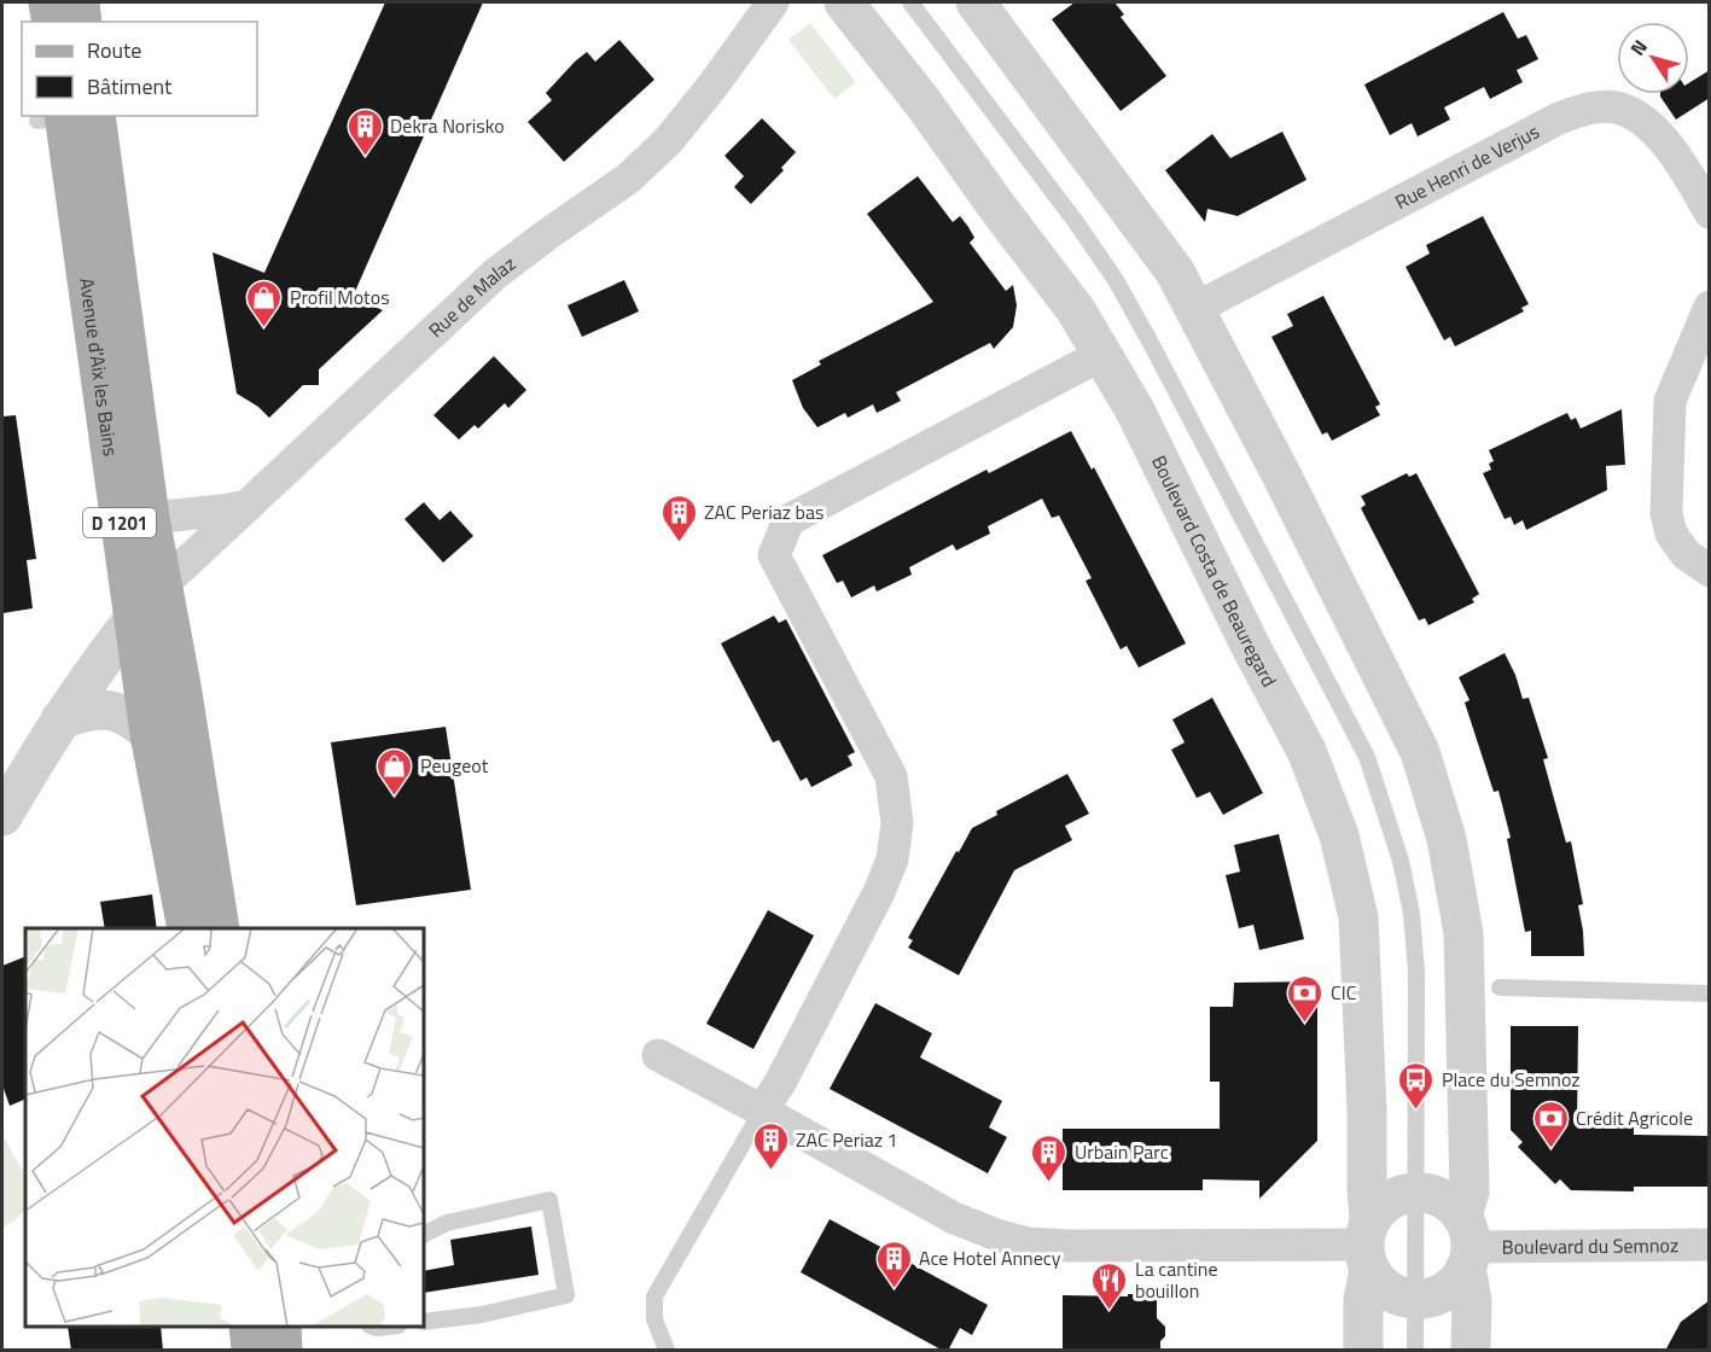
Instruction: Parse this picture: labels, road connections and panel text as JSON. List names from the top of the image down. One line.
{"streets":{"main road":["Avenue d'Aix les Bains","D 1201"],"street":["Rue Henri de Verjus","Rue de Malaz","Boulevard Costa de Beauregard","Boulevard du Semnoz"]},"crossings":[["Rue de Malaz","Avenue d'Aix les Bains"]],"places":{"building":["Dekra Norisko","ZAC Periaz bas","ZAC Periaz 1","Urbain Parc","Ace Hotel Annecy"],"shop":["Profil Motos","Peugeot"],"bank":["CIC","Crédit Agricole"],"bus stop":["Place du Semnoz"],"restaurant":["La cantine bouillon"]},"legend":["Route","Bâtiment"],"north":"top left"}
